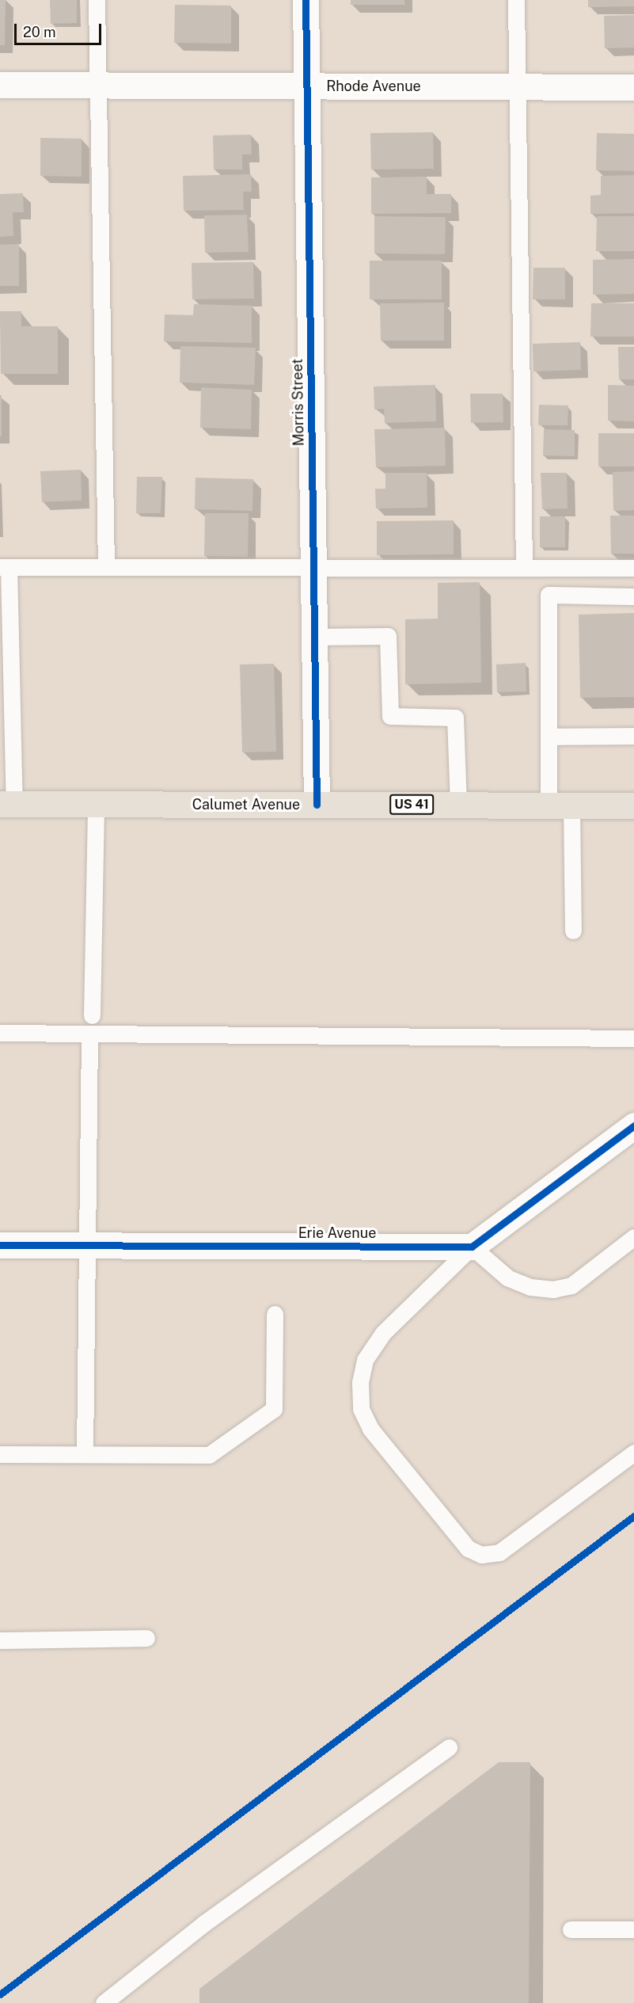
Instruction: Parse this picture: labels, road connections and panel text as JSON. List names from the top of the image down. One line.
{"streets":{"main road":["Calumet Avenue","US 41"],"street":["Rhode Avenue","Morris Street","Erie Avenue"]},"crossings":[["Rhode Avenue","Morris Street"],["Morris Street","Calumet Avenue"]],"scale_bar":"20 m"}
